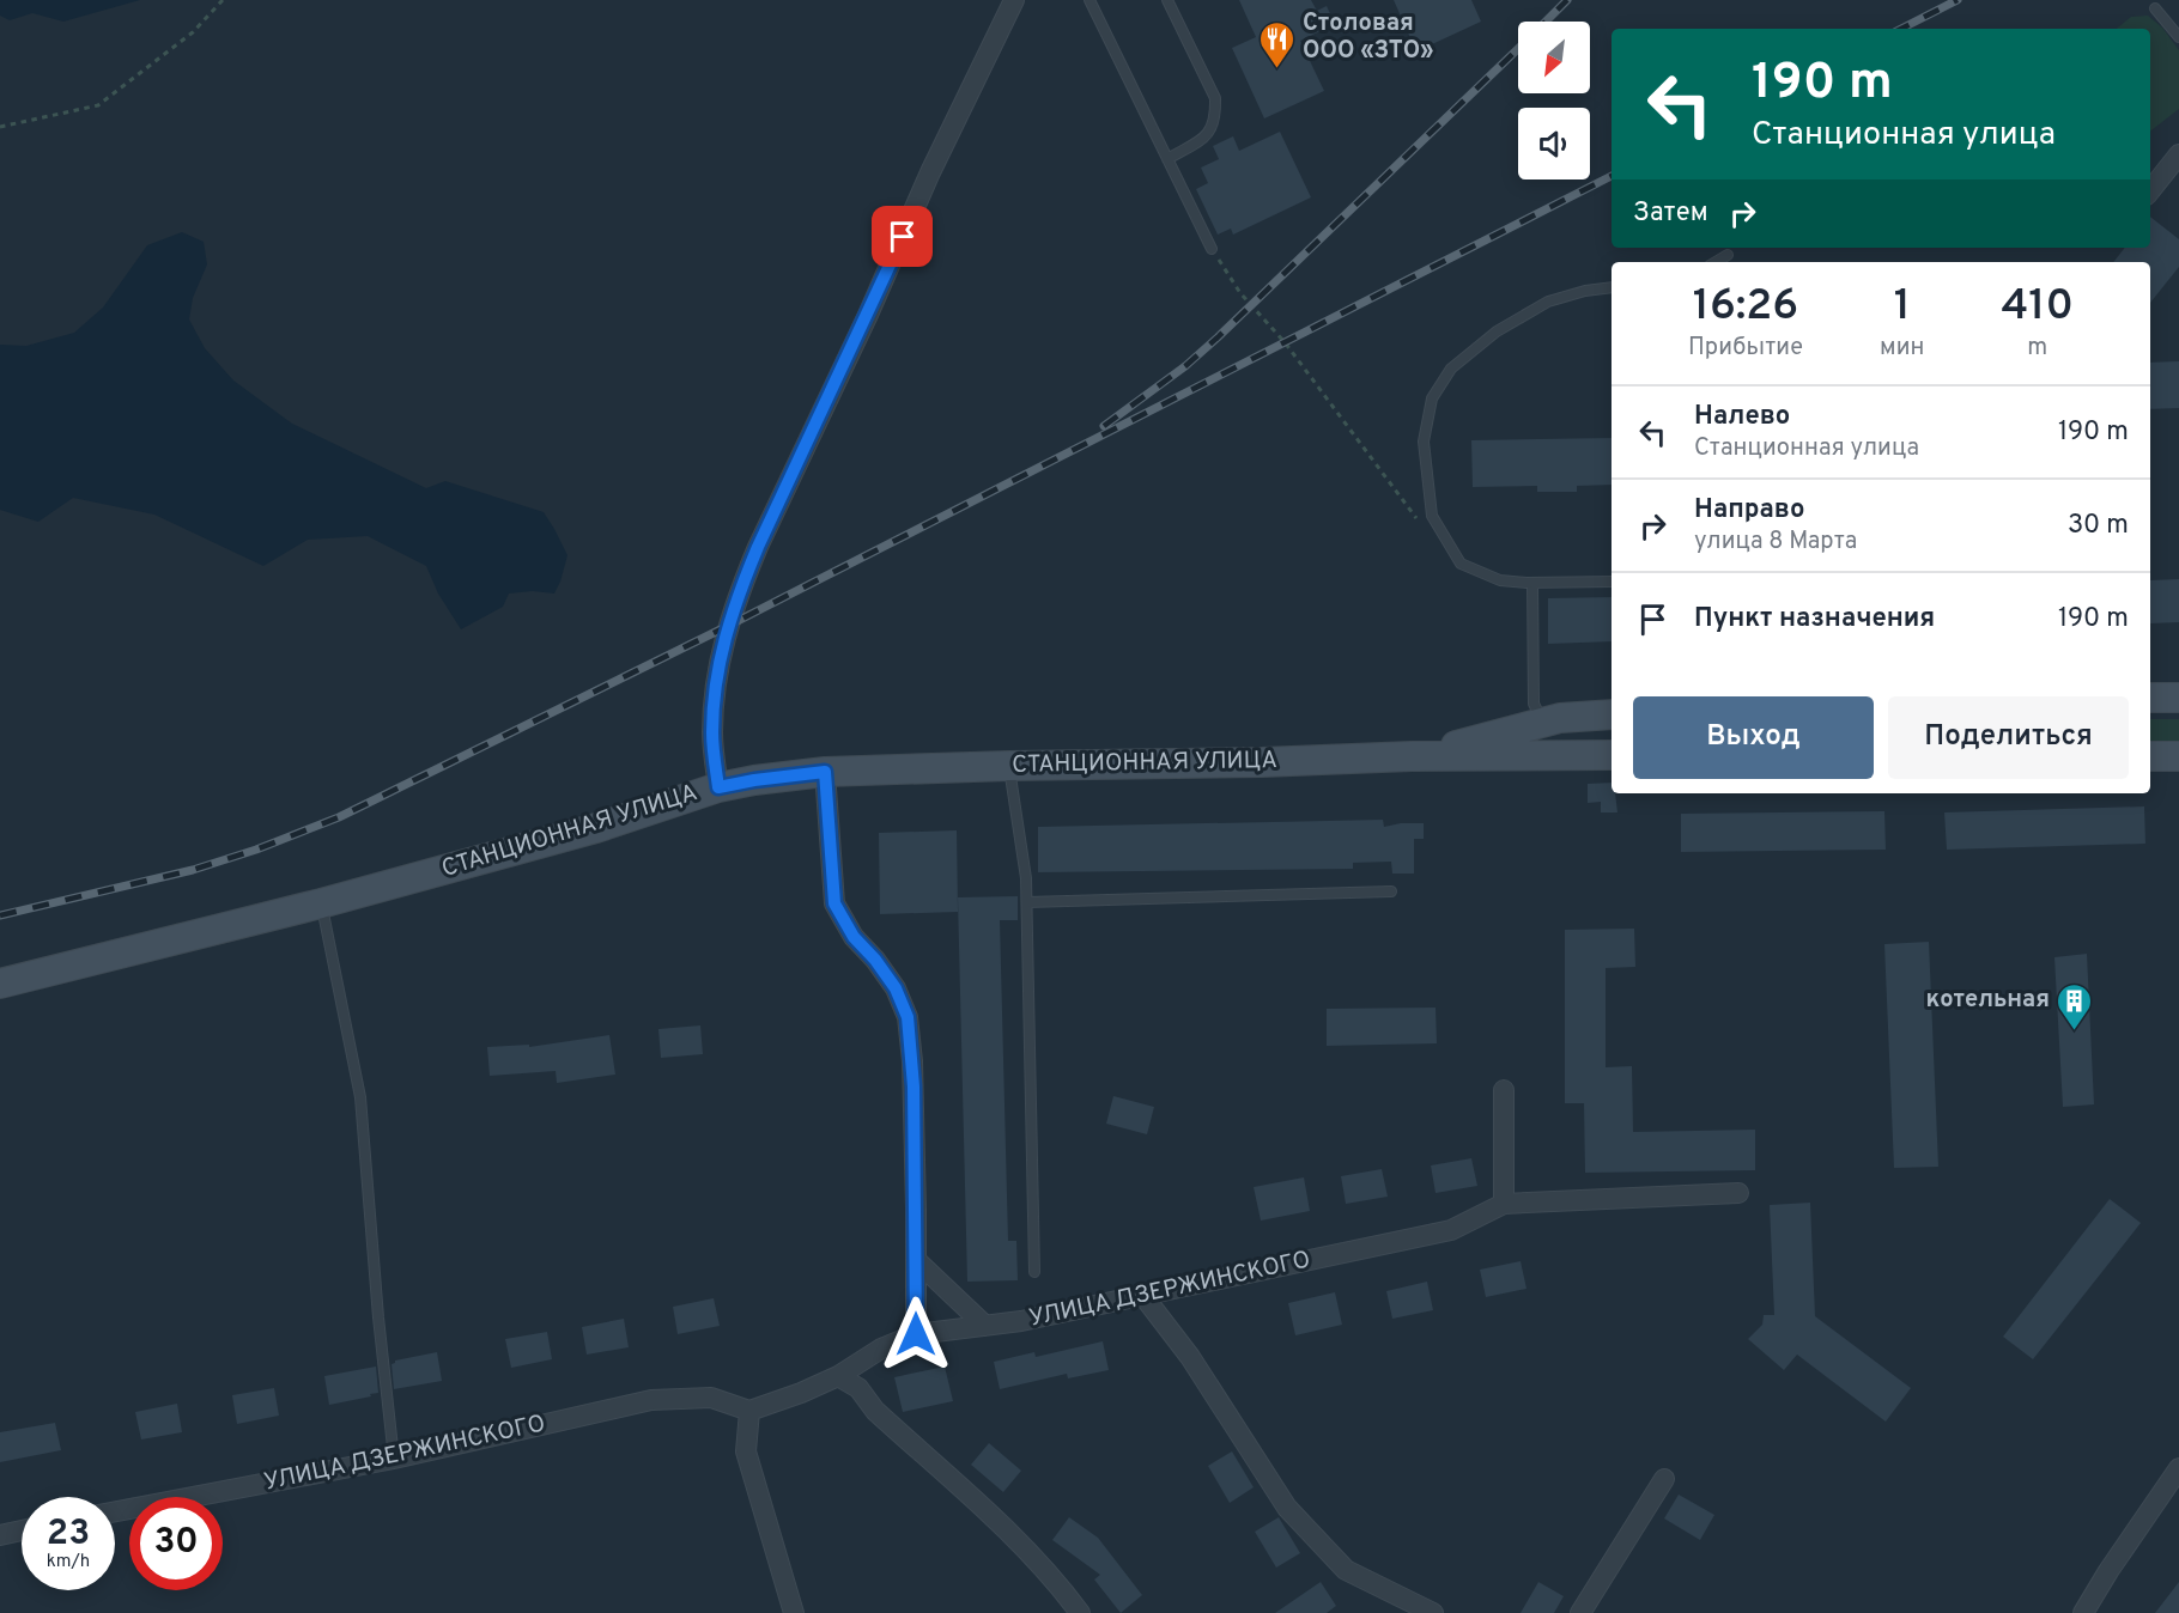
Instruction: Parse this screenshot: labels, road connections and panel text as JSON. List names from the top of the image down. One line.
{"streets":{"street":["СТАНЦИОННАЯ УЛИЦА","УЛИЦА ДЗЕРЖИНСКОГО"]},"places":{"restaurant":["Столовая ООО «ЗТО»"],"building":["котельная"]},"north":"bottom left","page":{"turn":["190 m","Станционная улица"],"then":"Затем","eta":["16:26","Прибытие","1","мин","410","m"],"list":[{"name":"Налево","note":"Станционная улица","value":"190 m"},{"name":"Направо","note":"улица 8 Марта","value":"30 m"},{"name":"Пункт назначения","value":"190 m"}],"buttons":["Выход","Поделиться"],"speed":"23 km/h","limit":"30"}}
